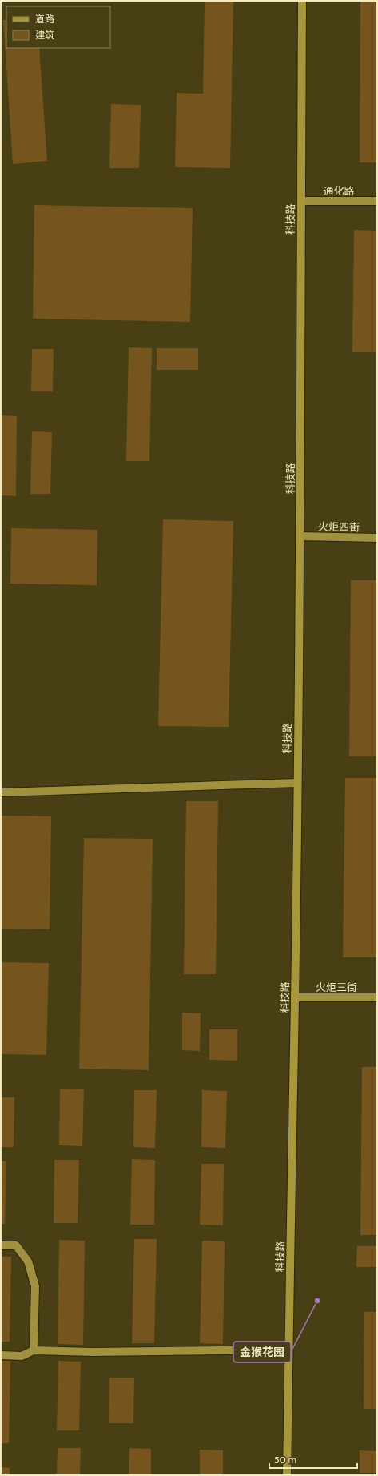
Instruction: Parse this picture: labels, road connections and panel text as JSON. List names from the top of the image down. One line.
{"streets":{"main road":["科技路"],"street":["通化路","火炬四街","火炬三街"]},"crossings":[["通化路","科技路"],["科技路","火炬四街"],["科技路","火炬三街"]],"places":["金猴花园"],"legend":["道路","建筑"],"scale_bar":"50 m"}
